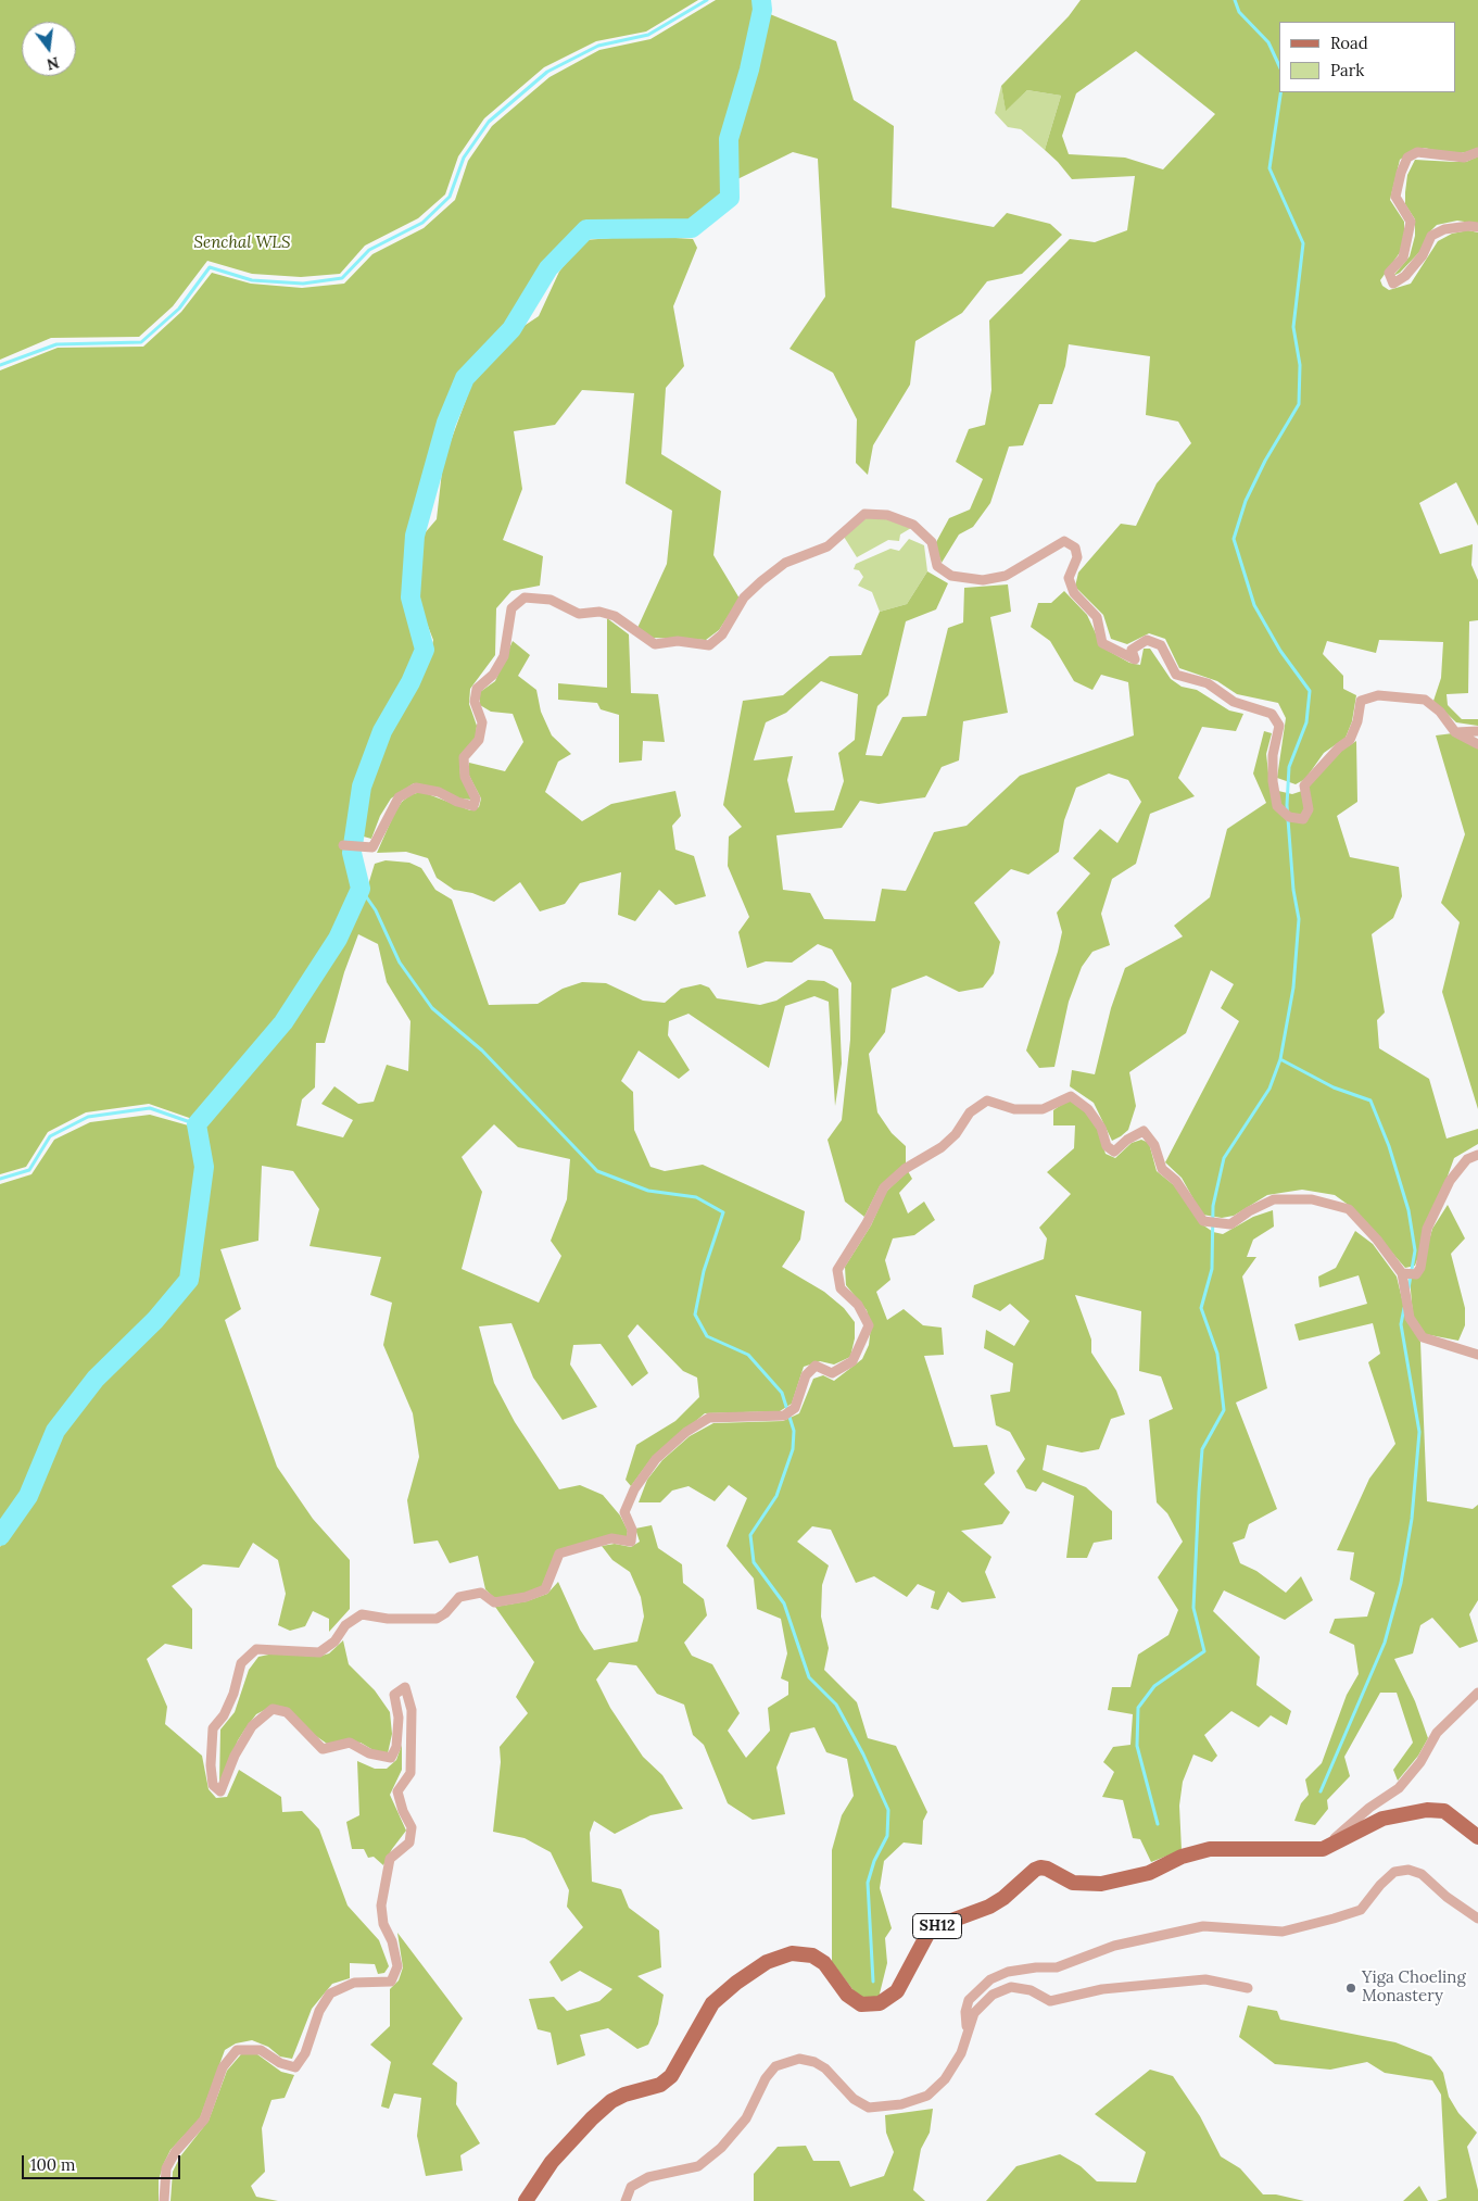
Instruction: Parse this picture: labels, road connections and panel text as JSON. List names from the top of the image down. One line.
{"streets":{"main road":["SH12"]},"parks":["Senchal WLS"],"places":["Yiga Choeling Monastery"],"legend":["Road","Park"],"scale_bar":"100 m","north":"bottom"}
